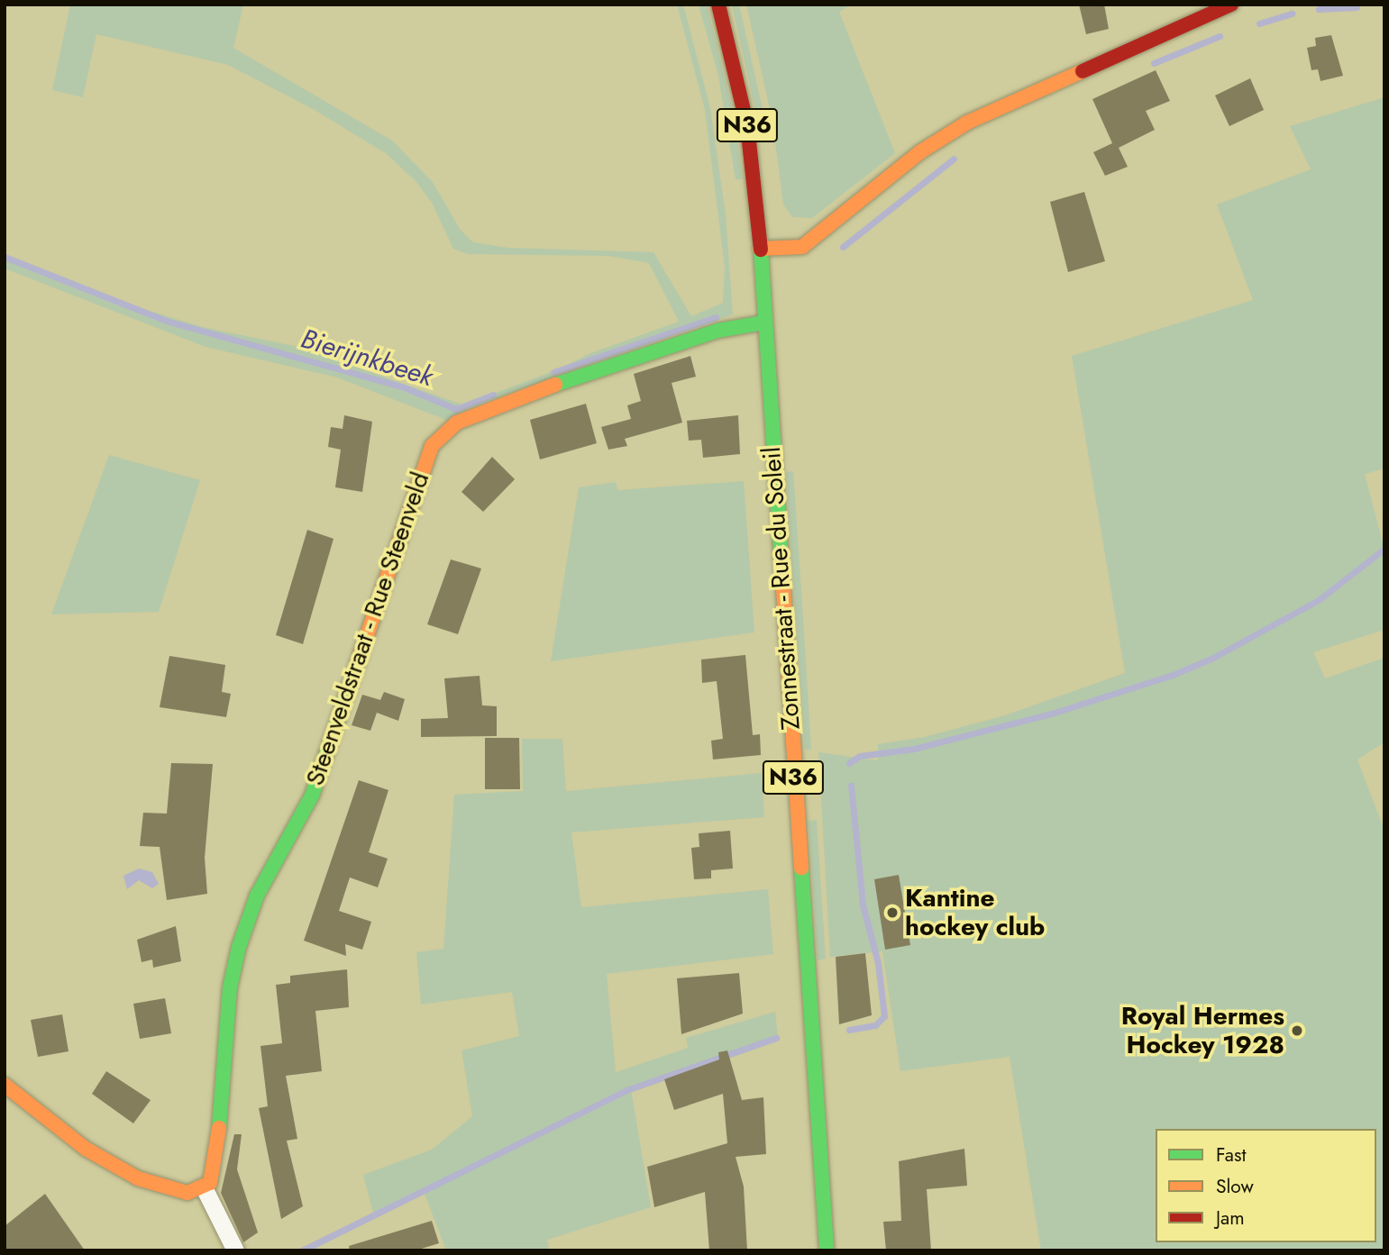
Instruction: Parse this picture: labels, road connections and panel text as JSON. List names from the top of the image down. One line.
{"streets":{"street":["N36","Zonnestraat - Rue du Soleil","Steenveldstraat - Rue Steenveld"]},"crossings":[["Zonnestraat - Rue du Soleil","Steenveldstraat - Rue Steenveld"]],"water":["Bierijnkbeek"],"places":["Kantine hockey club","Royal Hermes Hockey 1928"],"legend":["Fast","Slow","Jam"]}
